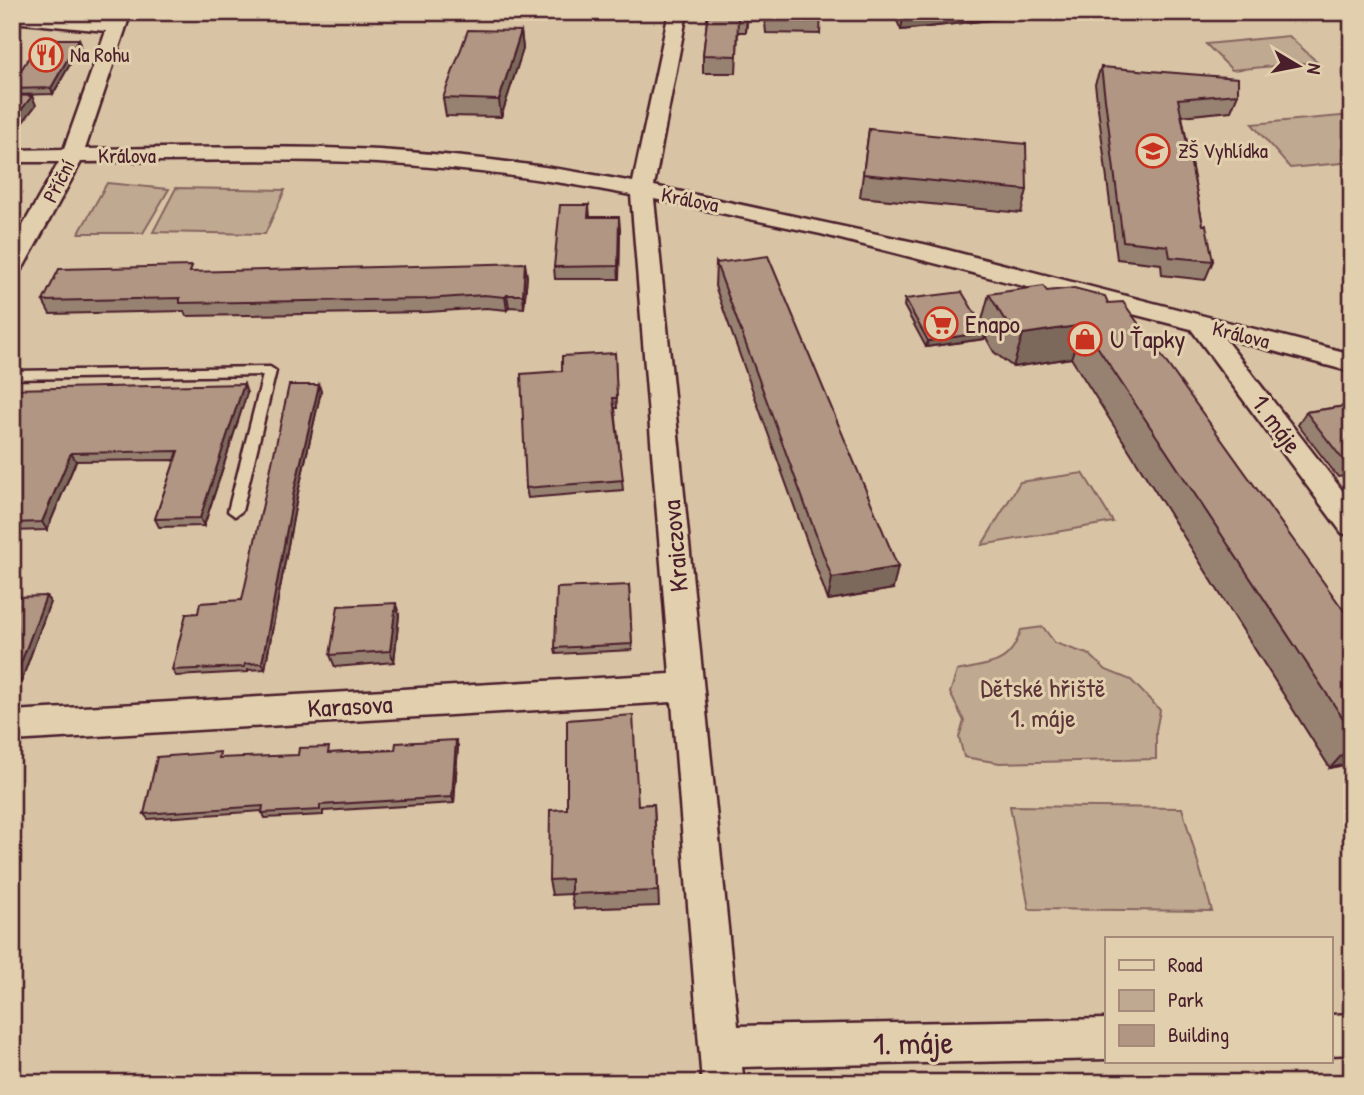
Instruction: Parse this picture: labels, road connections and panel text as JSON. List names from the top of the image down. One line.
{"streets":{"street":["Králova","Příční","1. máje","Kraiczova","Karasova"]},"crossings":[["Králova","Příční"],["Králova","1. máje"],["Králova","Kraiczova"],["1. máje","Kraiczova"],["Kraiczova","Karasova"]],"parks":["Dětské hřiště 1. máje"],"places":{"restaurant":["Na Rohu"],"school or university":["ZŠ Vyhlídka"],"supermarket":["Enapo"],"shop":["U Ťapky"]},"legend":["Road","Park","Building"],"north":"right"}
